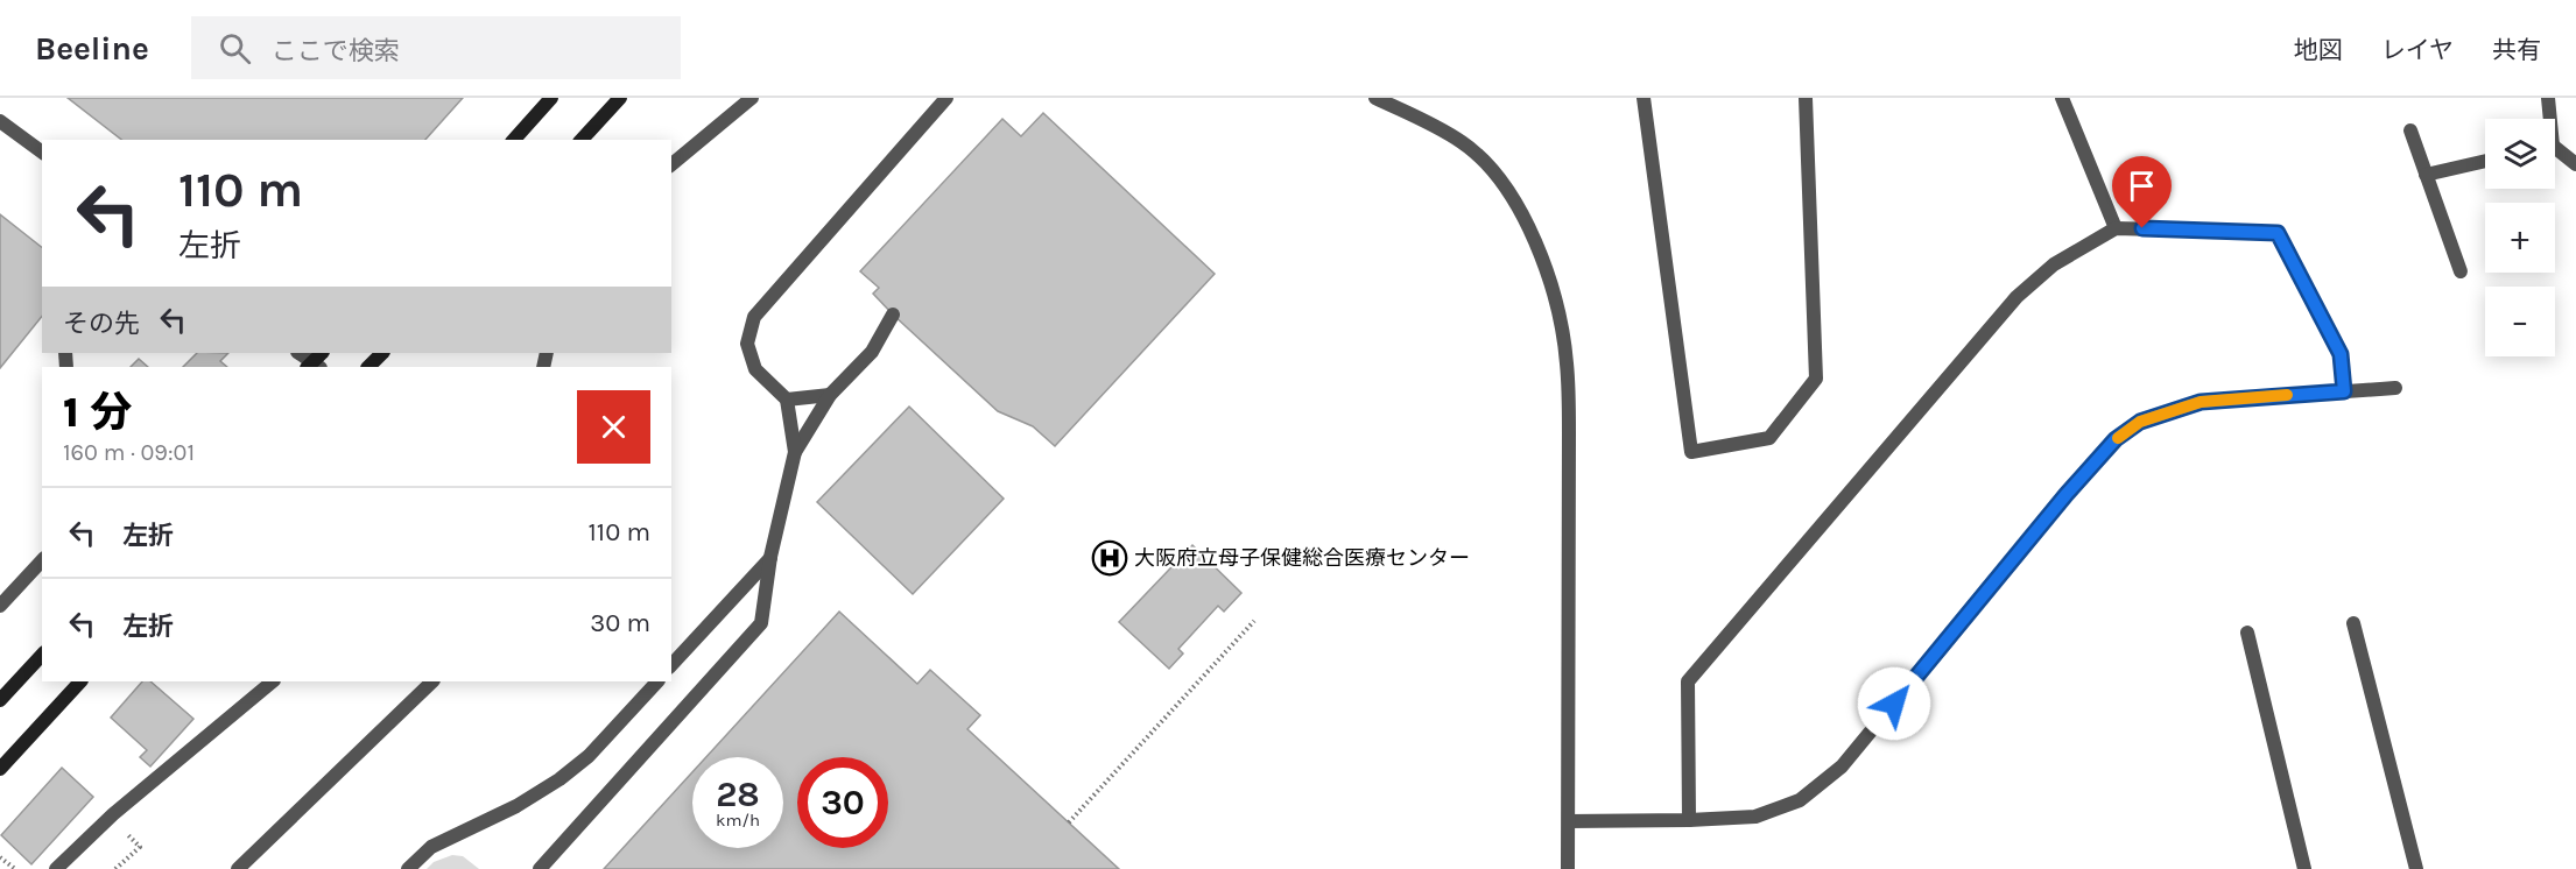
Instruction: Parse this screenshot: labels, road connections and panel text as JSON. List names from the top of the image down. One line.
{"places":{"hospital":["大阪府立母子保健総合医療センター"]},"page":{"header":"Beeline","search":"ここで検索","nav":["地図","レイヤ","共有"],"map_buttons":["+","−"],"turn":["110 m","左折"],"then":"その先","heading":["1 分","160 m · 09:01"],"list":[{"name":"左折","value":"110 m"},{"name":"左折","value":"30 m"}],"speed":"28 km/h","limit":"30"}}
